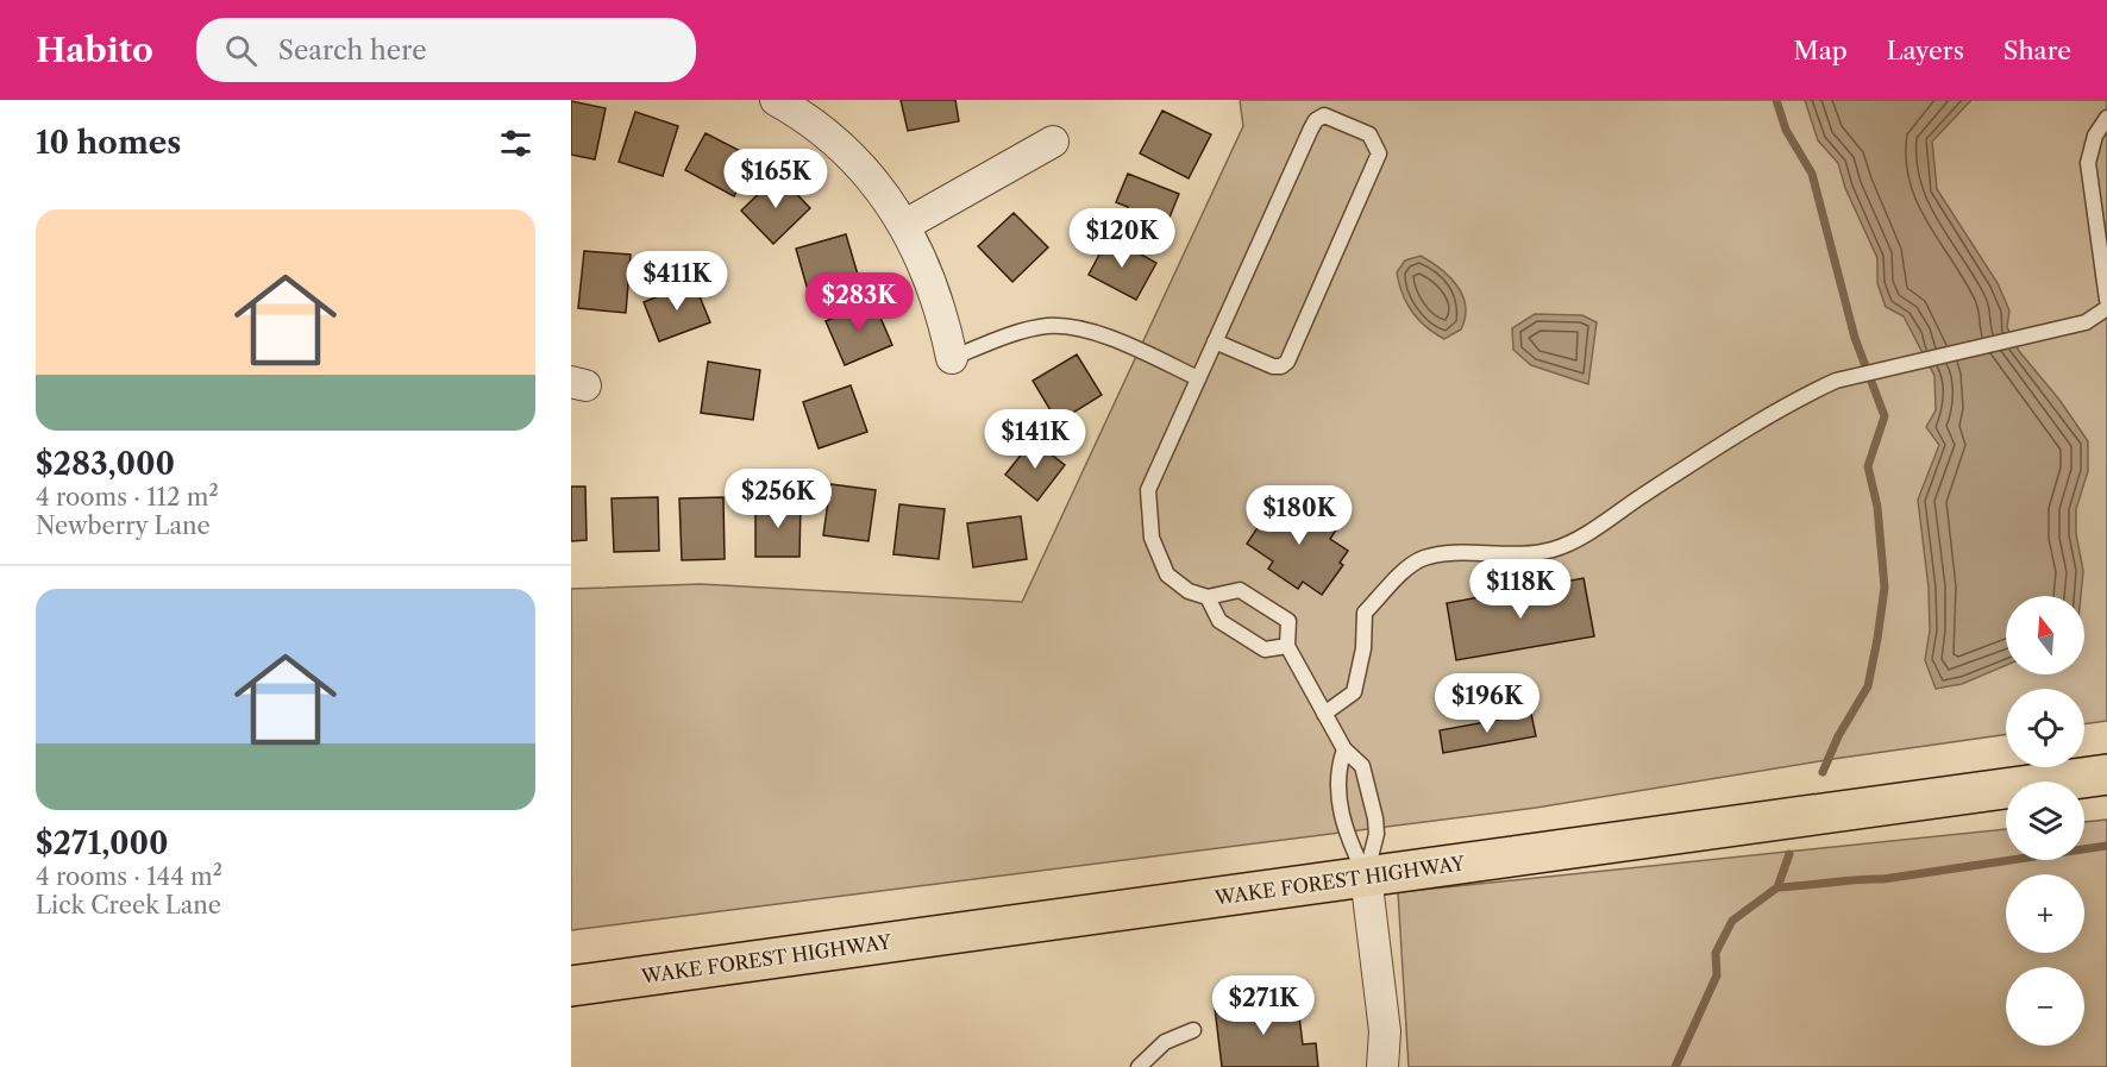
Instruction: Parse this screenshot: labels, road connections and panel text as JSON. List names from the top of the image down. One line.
{"streets":{"highway":["WAKE FOREST HIGHWAY"]},"north":"top","page":{"header":"Habito","search":"Search here","nav":["Map","Layers","Share"],"heading":"10 homes","price":["$165K","$120K","$411K","$283K","$141K","$256K","$180K","$118K","$196K","$271K"],"list":[{"name":"$283,000","note":"4 rooms · 112 m² · Newberry Lane"},{"name":"$271,000","note":"4 rooms · 144 m² · Lick Creek Lane"}],"map_buttons":["+","−"]}}
